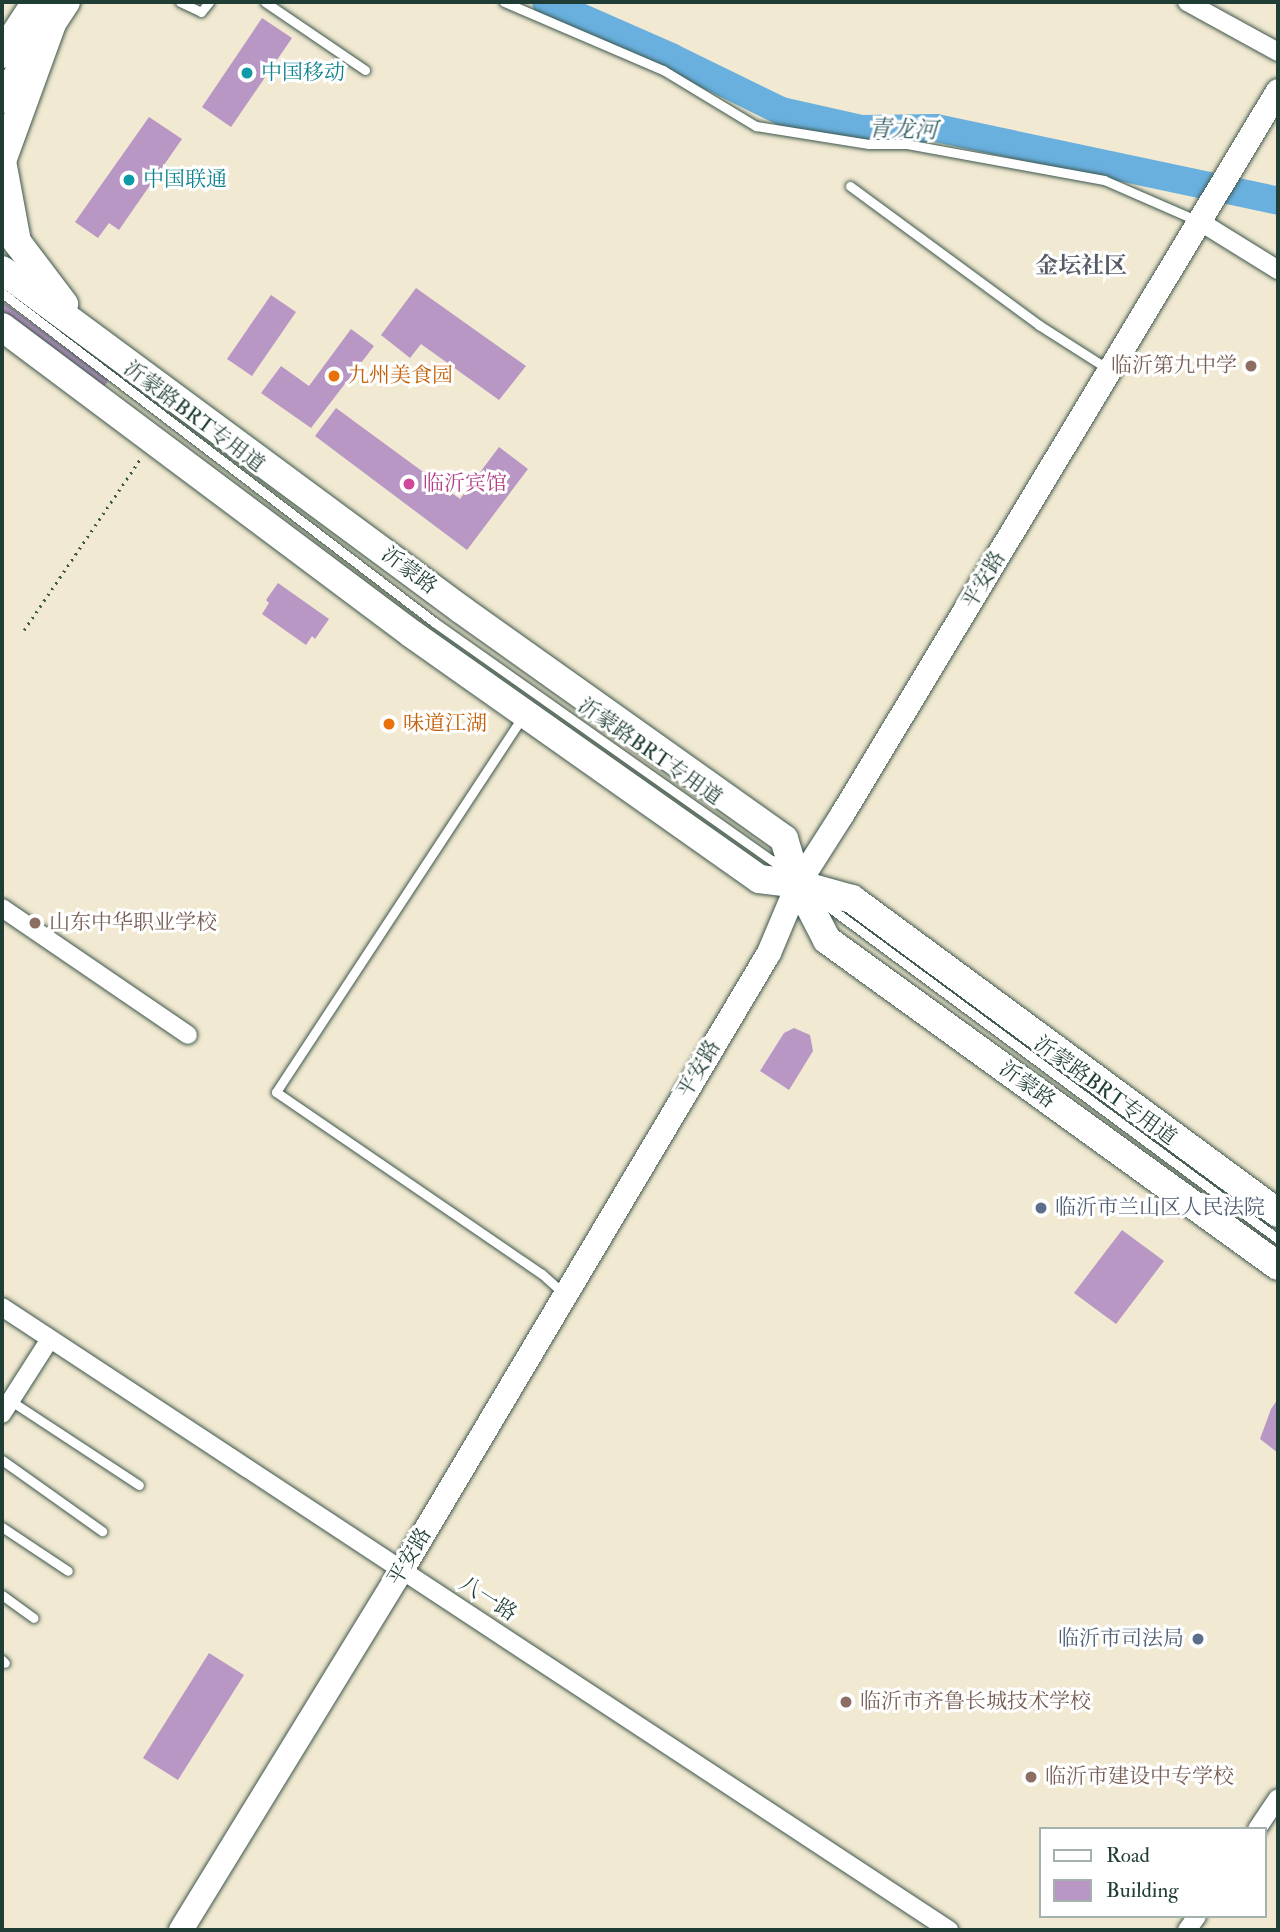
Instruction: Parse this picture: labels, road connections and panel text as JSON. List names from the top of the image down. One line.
{"streets":{"main road":["沂蒙路","平安路"],"street":["八一路"],"lane":["沂蒙路BRT专用道"]},"crossings":[["沂蒙路BRT专用道","沂蒙路"],["沂蒙路BRT专用道","平安路"],["沂蒙路","平安路"],["平安路","八一路"]],"districts":["金坛社区"],"water":["青龙河"],"places":["中国移动","中国联通","临沂第九中学","九州美食园","临沂宾馆","味道江湖","山东中华职业学校","临沂市兰山区人民法院","临沂市司法局","临沂市齐鲁长城技术学校","临沂市建设中专学校"],"legend":["Road","Building"]}
